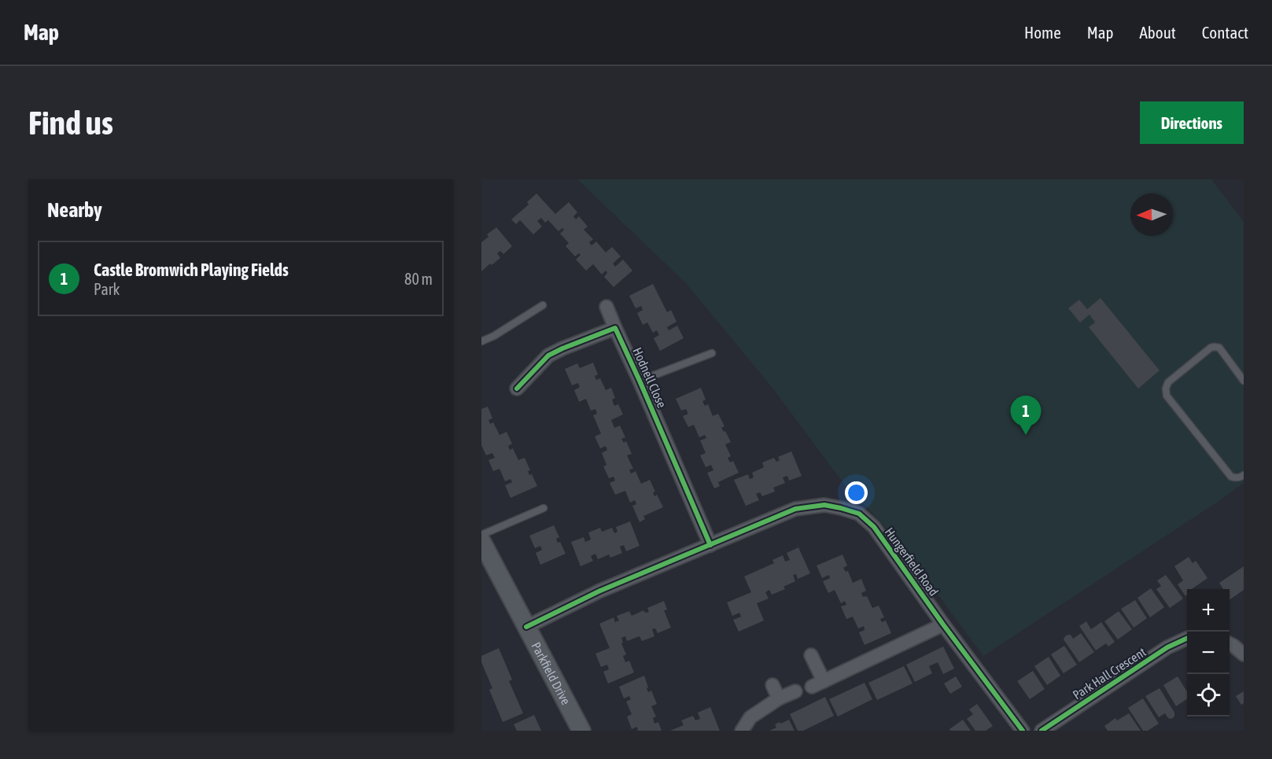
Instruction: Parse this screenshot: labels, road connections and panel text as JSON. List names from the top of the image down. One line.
{"streets":{"street":["Hodnell Close","Hungerfield Road","Park Hall Crescent","Parkfield Drive"]},"crossings":[["Hodnell Close","Hungerfield Road"],["Hungerfield Road","Parkfield Drive"]],"north":"left","page":{"header":"Map","nav":["Home","Map","About","Contact"],"buttons":"Directions","title":"Find us","heading":"Nearby","list":[{"mark":"1","name":"Castle Bromwich Playing Fields","note":"Park","value":"80 m"}],"pins":"1","map_buttons":["+","−"]}}
